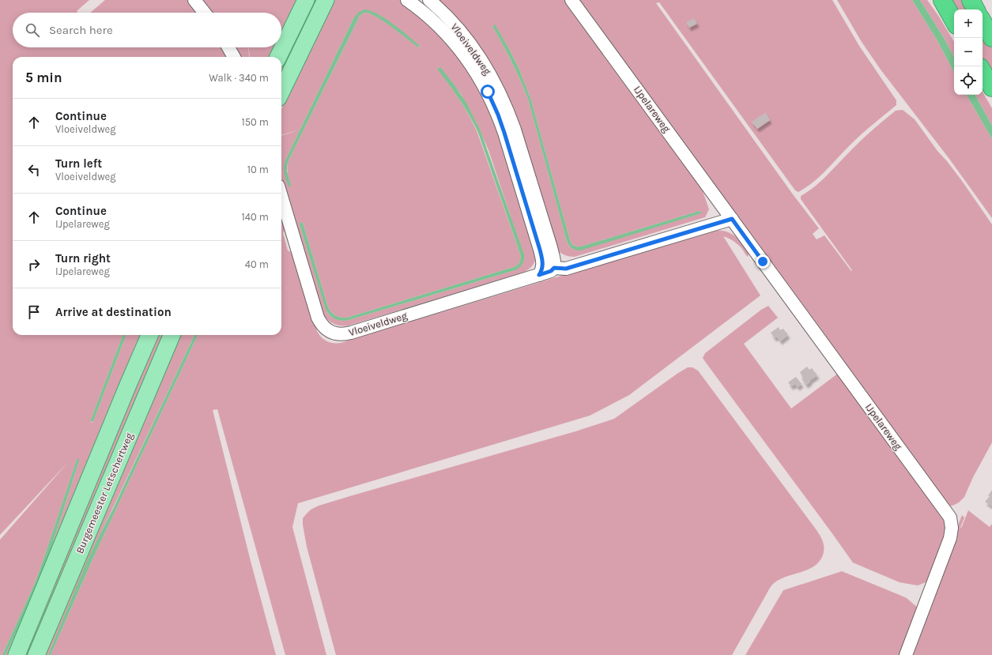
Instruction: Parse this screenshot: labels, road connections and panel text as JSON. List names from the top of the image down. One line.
{"streets":{"main road":["Burgemeester Letschertweg"],"street":["Vloeiveldweg","IJpelareweg"]},"page":{"map_buttons":["+","−"],"search":"Search here","heading":["5 min","Walk · 340 m"],"list":[["Continue","Vloeiveldweg","150 m"],["Turn left","Vloeiveldweg","10 m"],["Continue","IJpelareweg","140 m"],["Turn right","IJpelareweg","40 m"],"Arrive at destination"]}}
